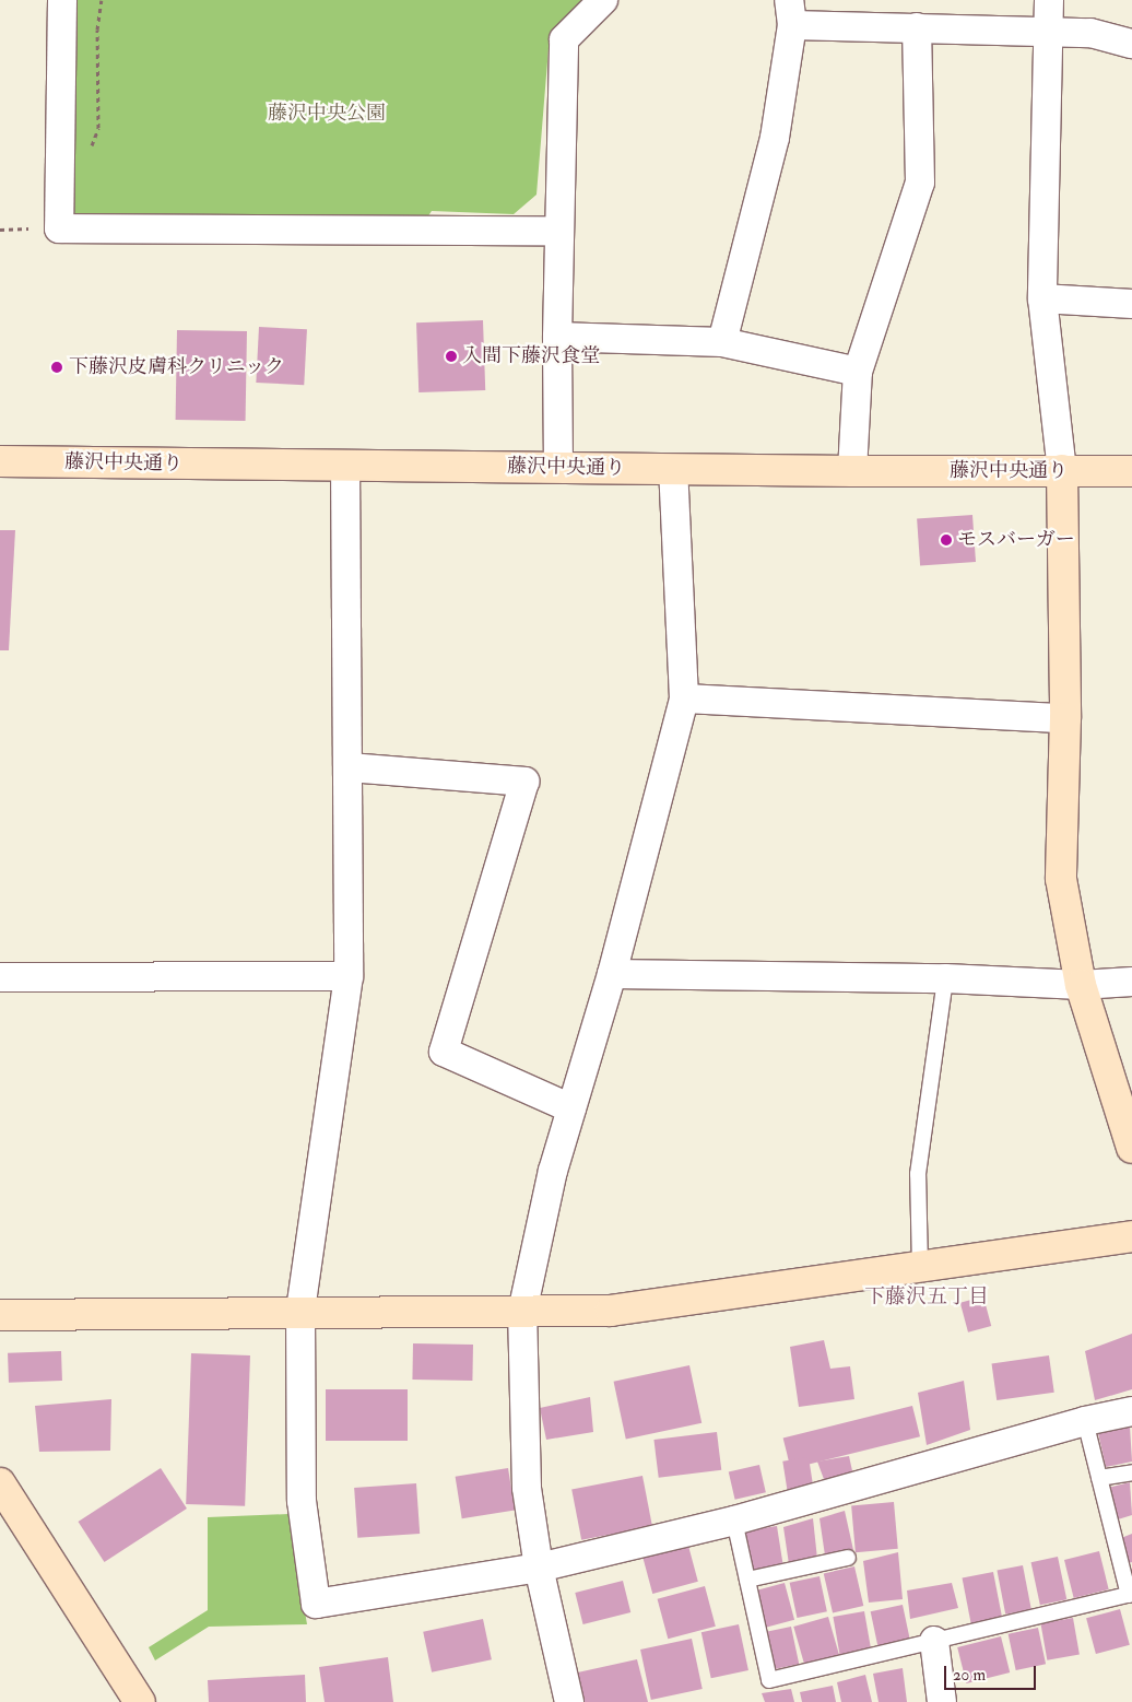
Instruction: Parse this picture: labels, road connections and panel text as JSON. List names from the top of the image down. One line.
{"streets":{"street":["藤沢中央通り"]},"districts":["下藤沢五丁目"],"parks":["藤沢中央公園"],"places":["入間下藤沢食堂","下藤沢皮膚科クリニック","モスバーガー"],"scale_bar":"20 m"}
